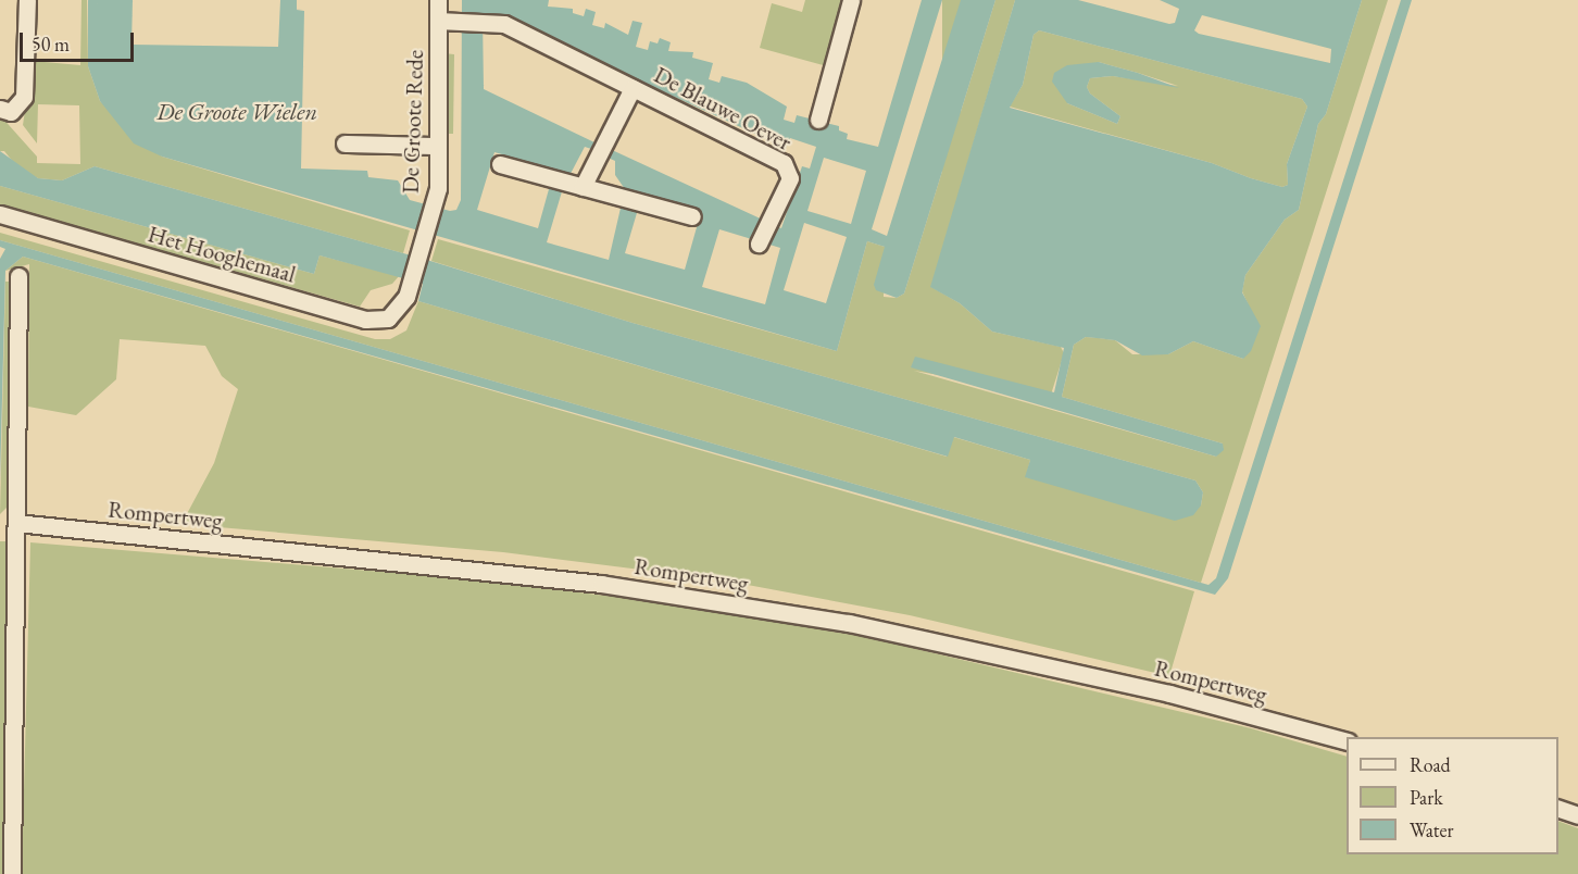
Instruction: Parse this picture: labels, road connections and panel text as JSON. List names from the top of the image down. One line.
{"streets":{"street":["De Blauwe Oever","De Groote Rede","Het Hooghemaal","Rompertweg"]},"crossings":[["De Blauwe Oever","De Groote Rede"],["De Groote Rede","Het Hooghemaal"]],"water":["De Groote Wielen"],"legend":["Road","Park","Water"],"scale_bar":"50 m"}
